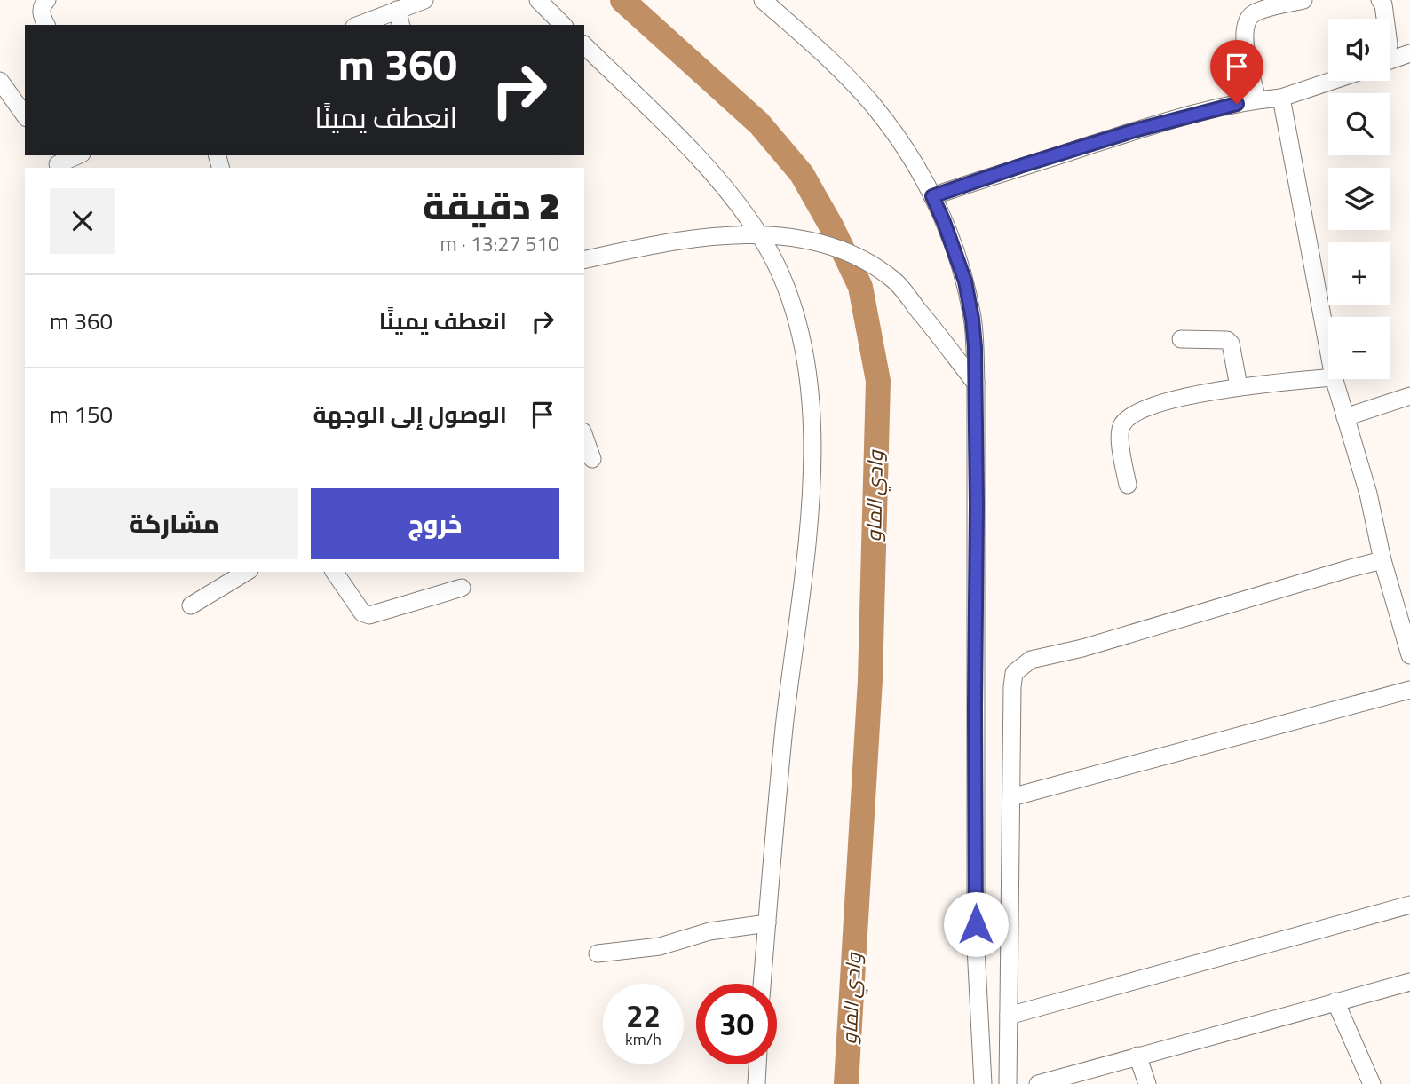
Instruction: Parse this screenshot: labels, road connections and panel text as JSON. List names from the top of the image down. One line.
{"water":["وادي الماو"],"page":{"map_buttons":["+","−"],"turn":["360 m","انعطف يمينًا"],"heading":["2 دقيقة","510 m · 13:27"],"list":[{"name":"انعطف يمينًا","value":"360 m"},{"name":"الوصول إلى الوجهة","value":"150 m"}],"buttons":["خروج","مشاركة"],"speed":"22 km/h","limit":"30"}}
